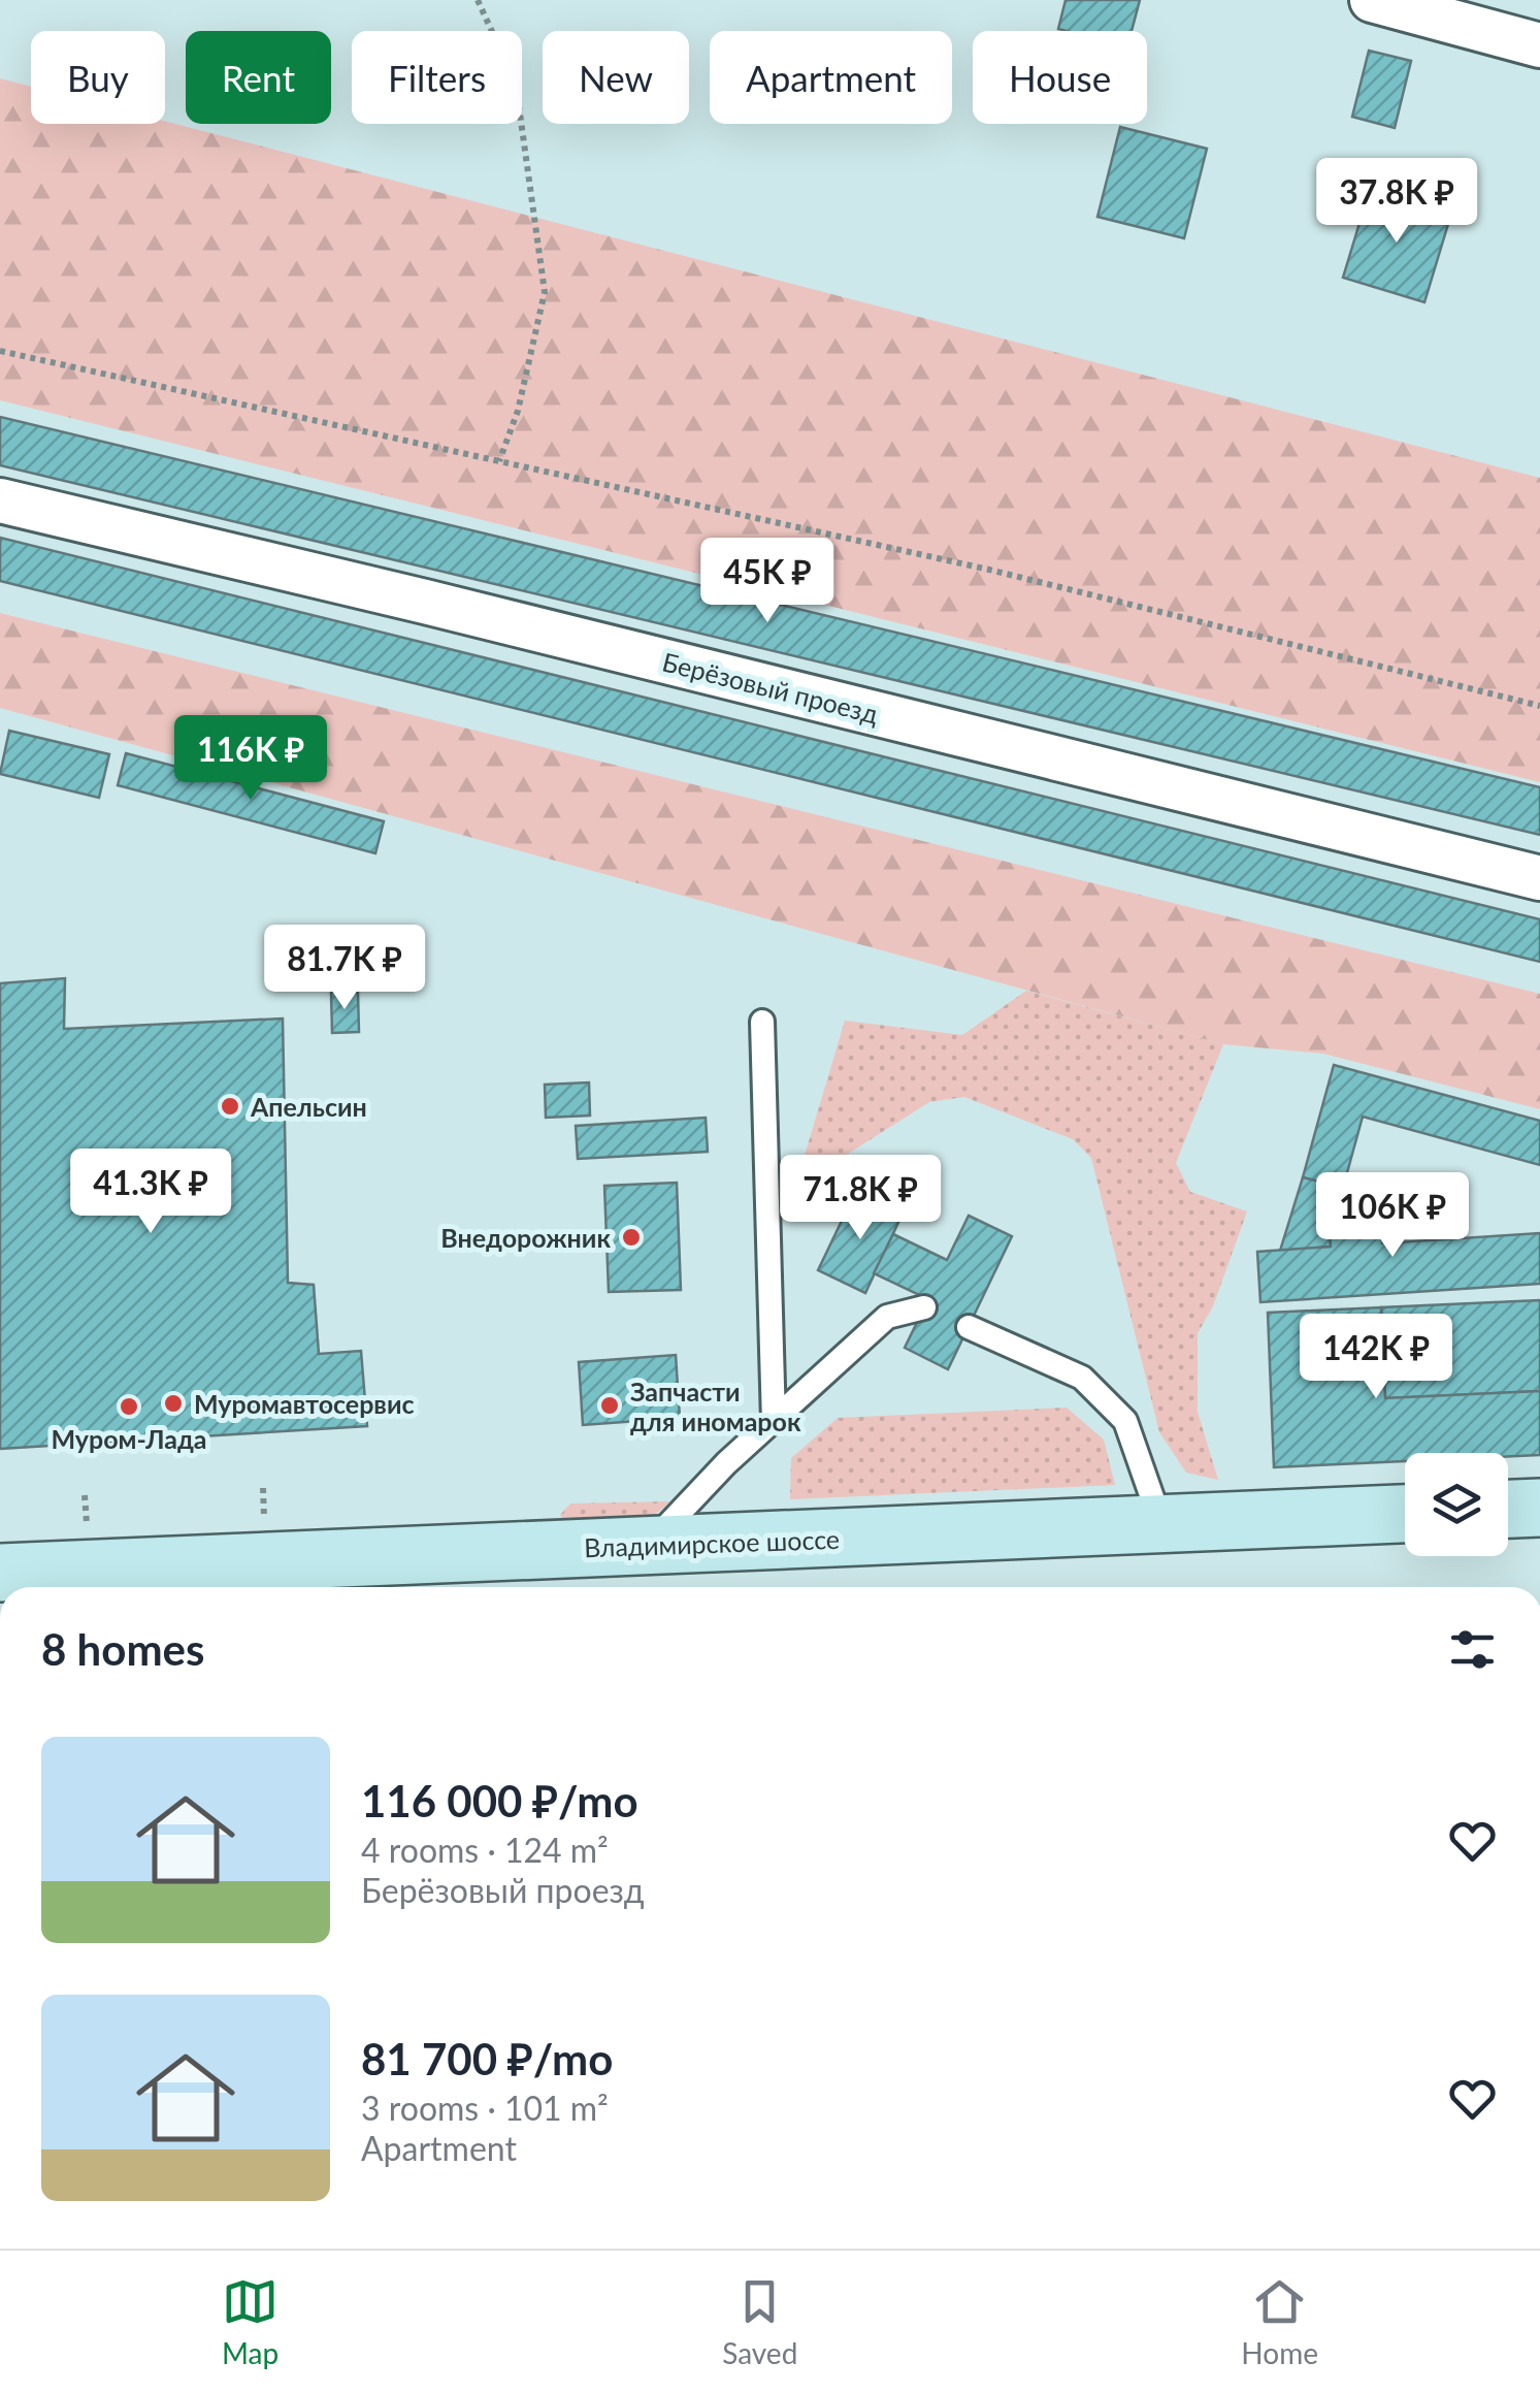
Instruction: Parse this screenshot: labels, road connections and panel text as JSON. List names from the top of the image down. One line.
{"streets":{"main road":["Владимирское шоссе"],"street":["Берёзовый проезд"]},"places":["Апельсин","Внедорожник","Муромавтосервис","Запчасти для иномарок","Муром-Лада"],"page":{"chip":["Buy","Rent","Filters","New","Apartment","House"],"price":["37.8K ₽","45K ₽","116K ₽","81.7K ₽","41.3K ₽","71.8K ₽","106K ₽","142K ₽"],"heading":"8 homes","list":[{"name":"116 000 ₽/mo","note":"4 rooms · 124 m² · Берёзовый проезд"},{"name":"81 700 ₽/mo","note":"3 rooms · 101 m² · Apartment"}],"tabs":["Map","Saved","Home"]}}
